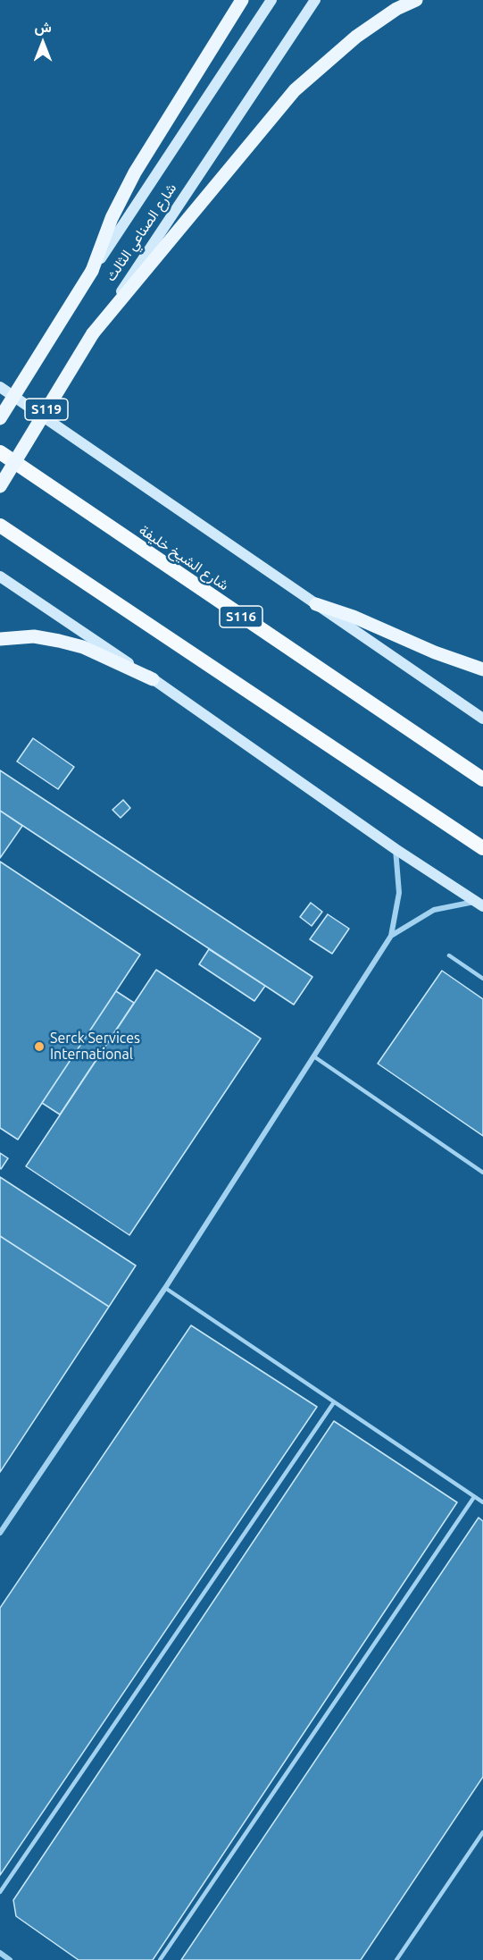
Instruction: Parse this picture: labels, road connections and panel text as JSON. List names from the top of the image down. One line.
{"streets":{"highway":["شارع الشيخ خليفة","S116"],"main road":["شارع الصناعي الثالث","S119"]},"places":["Serck Services International"],"north":"top"}
